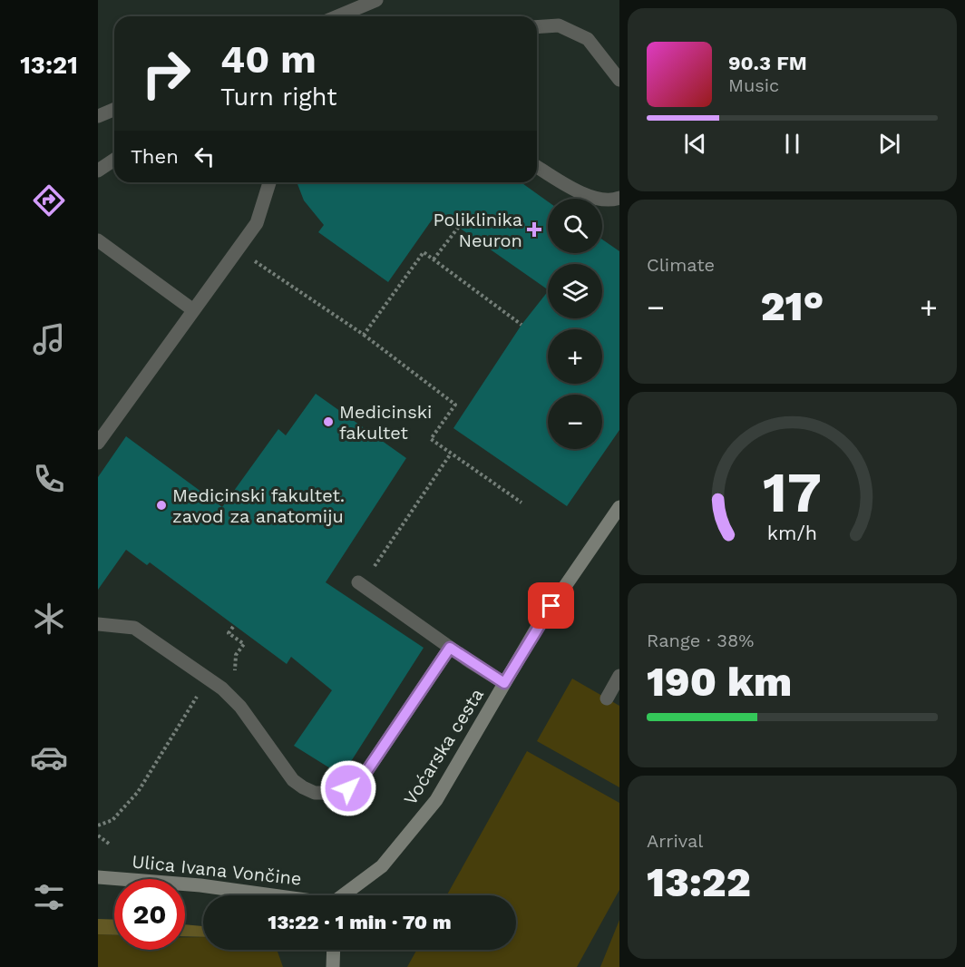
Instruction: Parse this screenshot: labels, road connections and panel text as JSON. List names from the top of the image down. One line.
{"streets":{"main road":["Voćarska cesta","Ulica Ivana Vončine"]},"places":{"health":["Poliklinika Neuron"],"other":["Medicinski fakultet","Medicinski fakultet. zavod za anatomiju"]},"page":{"tabs":"13:21","turn":["40 m","Turn right"],"song":["90.3 FM","Music"],"then":"Then","map_buttons":["+","−"],"tile":["Climate",["Range · 38%","190 km"],["Arrival","13:22"]],"heat":["−","21°","+"],"limit":"20","trip":"13:22 · 1 min · 70 m","gauge":["17","km/h"]}}
